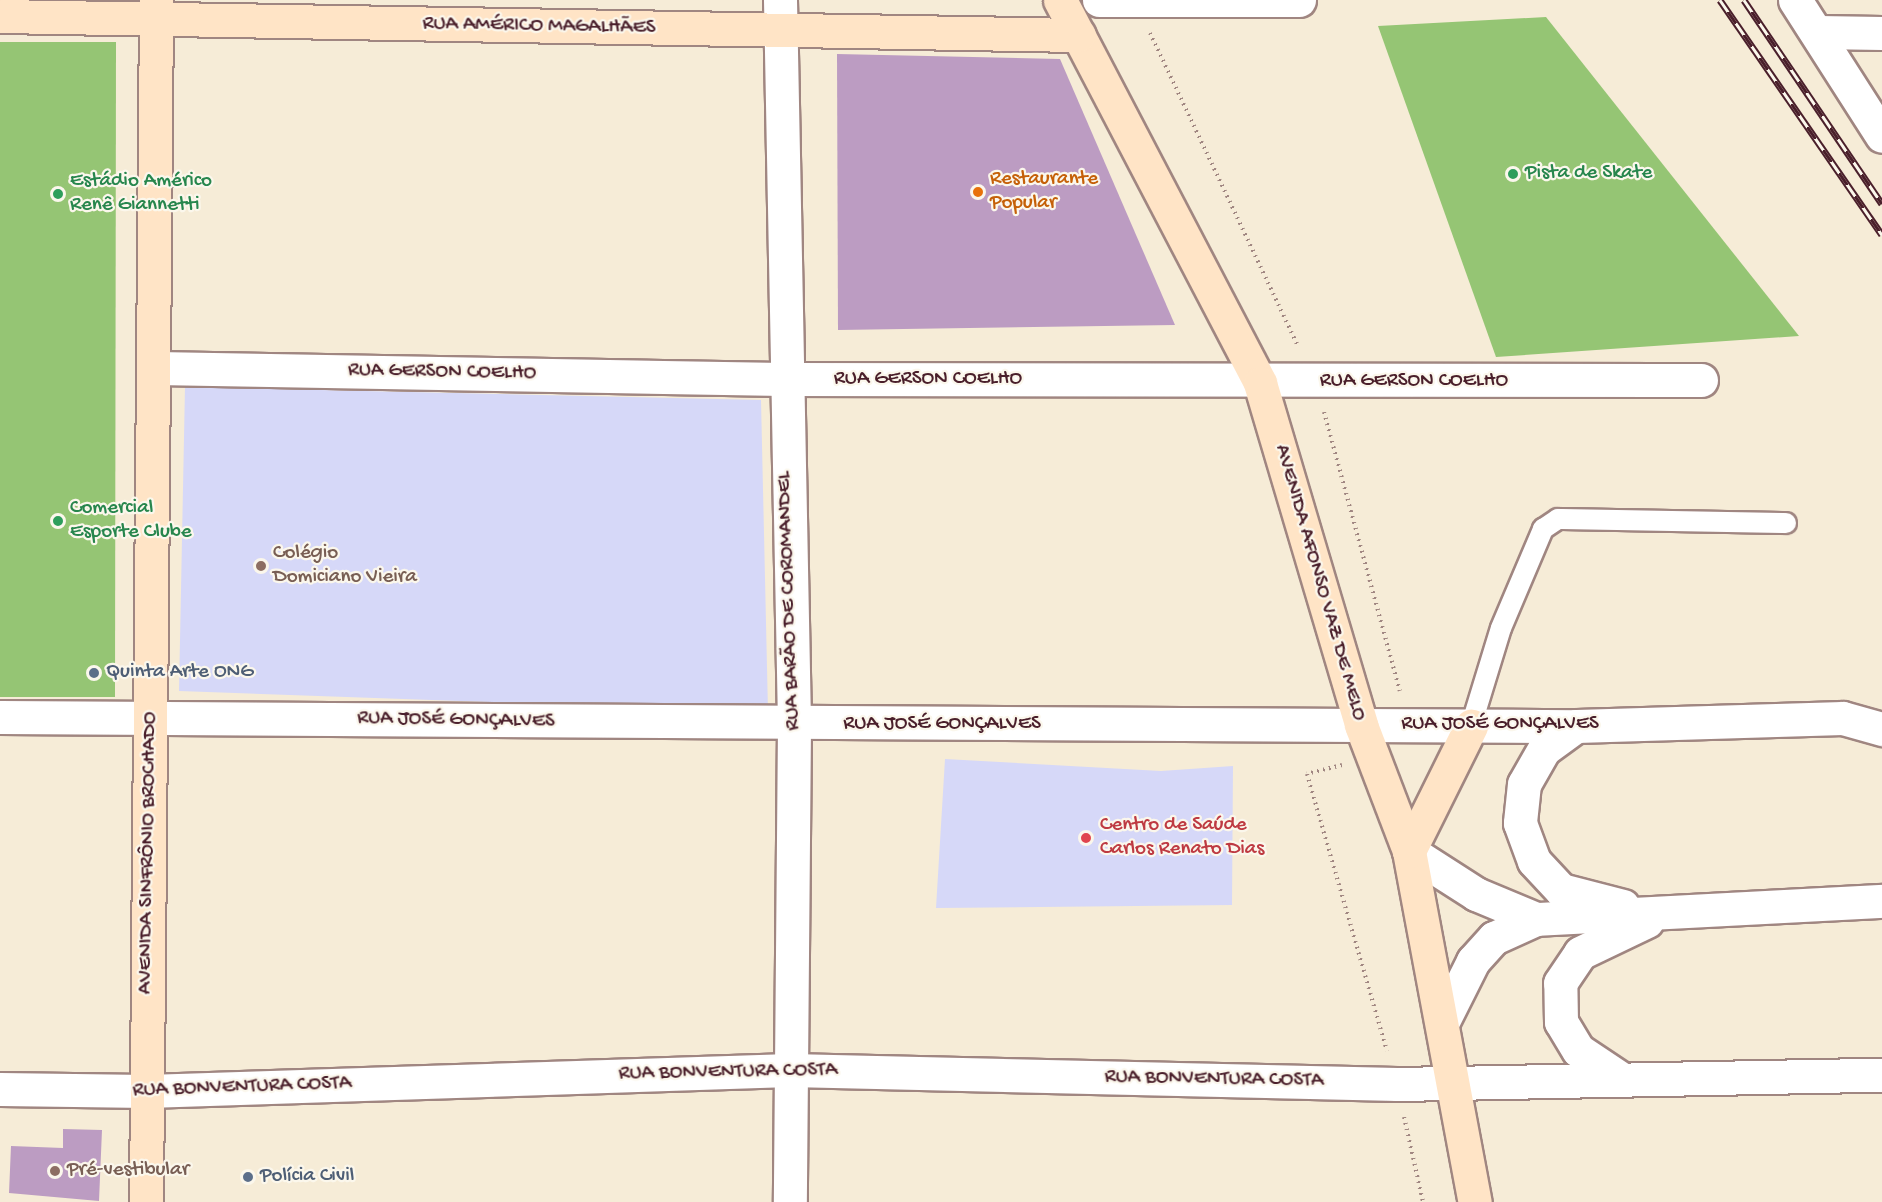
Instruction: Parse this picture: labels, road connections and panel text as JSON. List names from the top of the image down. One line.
{"streets":{"main road":["RUA AMÉRICO MAGALHÃES","AVENIDA AFONSO VAZ DE MELO","AVENIDA SINFRÔNIO BROCHADO"],"street":["RUA GERSON COELHO","RUA BARÃO DE COROMANDEL","RUA JOSÉ GONÇALVES","RUA BONVENTURA COSTA"]},"crossings":[["RUA AMÉRICO MAGALHÃES","AVENIDA AFONSO VAZ DE MELO"],["RUA AMÉRICO MAGALHÃES","RUA BARÃO DE COROMANDEL"],["RUA AMÉRICO MAGALHÃES","AVENIDA SINFRÔNIO BROCHADO"],["RUA GERSON COELHO","AVENIDA AFONSO VAZ DE MELO"],["RUA GERSON COELHO","RUA BARÃO DE COROMANDEL"],["RUA GERSON COELHO","AVENIDA SINFRÔNIO BROCHADO"],["AVENIDA AFONSO VAZ DE MELO","RUA JOSÉ GONÇALVES"],["AVENIDA AFONSO VAZ DE MELO","RUA BONVENTURA COSTA"],["RUA BARÃO DE COROMANDEL","RUA JOSÉ GONÇALVES"],["RUA BARÃO DE COROMANDEL","RUA BONVENTURA COSTA"],["RUA JOSÉ GONÇALVES","AVENIDA SINFRÔNIO BROCHADO"],["AVENIDA SINFRÔNIO BROCHADO","RUA BONVENTURA COSTA"]],"places":["Pista de Skate","Restaurante Popular","Estádio Américo Renê Giannetti","Comercial Esporte Clube","Colégio Domiciano Vieira","Quinta Arte ONG","Centro de Saúde Carlos Renato Dias","Pré-vestibular","Polícia Civil"]}
